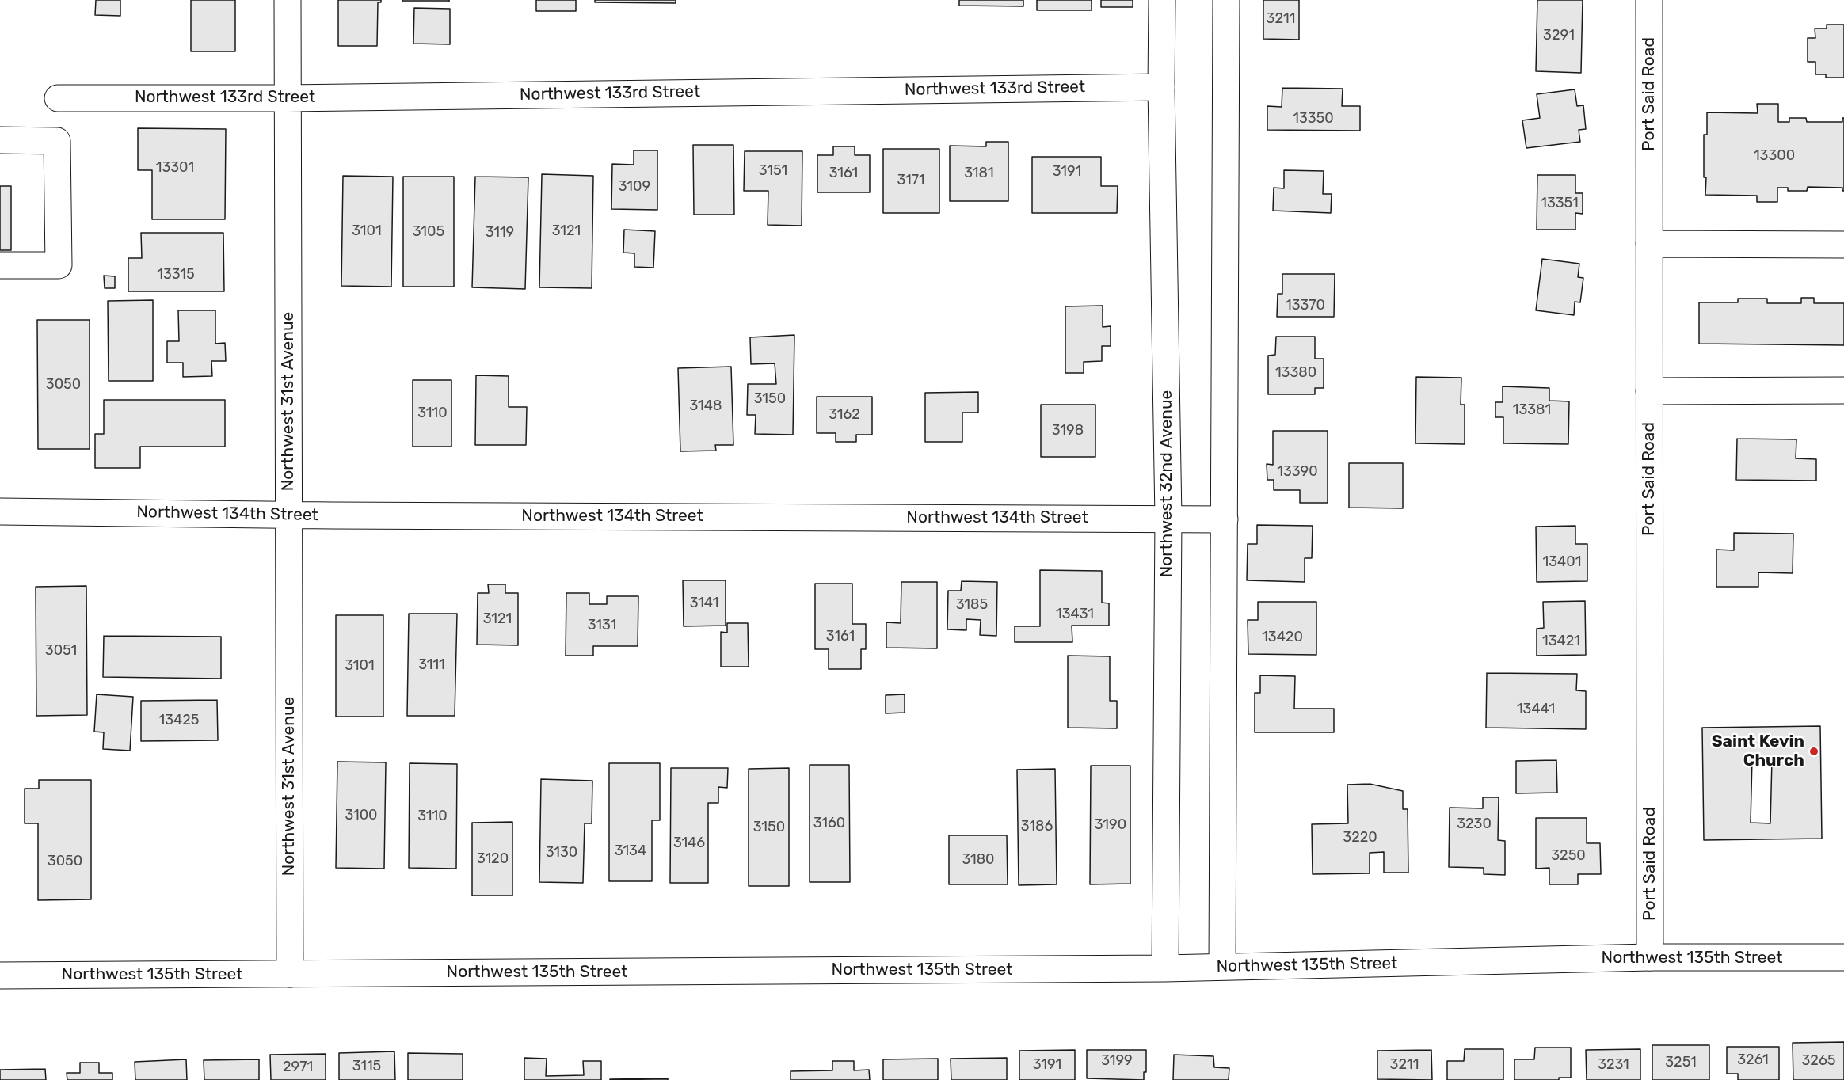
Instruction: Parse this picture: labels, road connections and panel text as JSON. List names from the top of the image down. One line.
{"streets":{"street":["Northwest 133rd Street","Port Said Road","Northwest 31st Avenue","Northwest 32nd Avenue","Northwest 134th Street","Northwest 135th Street"]},"crossings":[["Northwest 133rd Street","Northwest 31st Avenue"],["Northwest 133rd Street","Northwest 32nd Avenue"],["Port Said Road","Northwest 135th Street"],["Northwest 31st Avenue","Northwest 134th Street"],["Northwest 31st Avenue","Northwest 135th Street"],["Northwest 32nd Avenue","Northwest 134th Street"],["Northwest 32nd Avenue","Northwest 135th Street"]],"places":["Saint Kevin Church"],"house_numbers":["3211","3291","13350","13300","13301","3151","3191","3161","3181","3171","3109","13351","3101","3121","3105","3119","13315","13370","13380","3050","3150","3148","13381","3110","3162","3198","13390","13401","3141","3185","13431","3121","3131","3161","13420","13421","3051","3111","3101","13441","13425","3100","3110","3160","3230","3190","3186","3150","3220","3146","3134","3130","3250","3120","3180","3050","3261","3199","3265","3251","3191","3211","3231","3115","2971"]}
